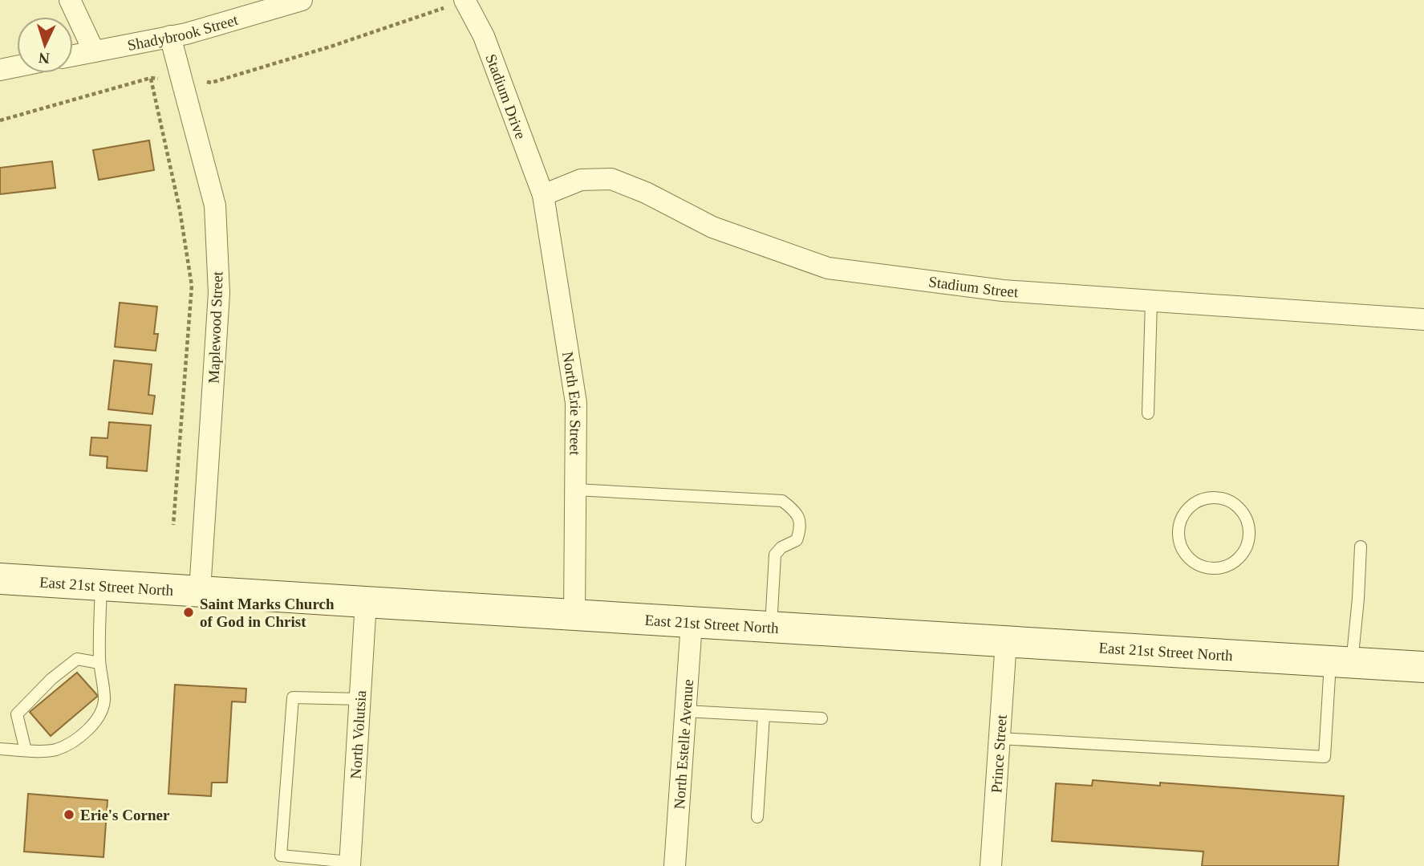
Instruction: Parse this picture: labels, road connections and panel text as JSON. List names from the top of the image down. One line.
{"streets":{"main road":["East 21st Street North"],"street":["Shadybrook Street","Stadium Drive","Stadium Street","Maplewood Street","North Erie Street","North Volutsia","North Estelle Avenue","Prince Street"]},"crossings":[["Shadybrook Street","Maplewood Street"],["Stadium Drive","Stadium Street"],["Stadium Drive","North Erie Street"],["Stadium Street","North Erie Street"],["Maplewood Street","East 21st Street North"],["North Erie Street","East 21st Street North"],["East 21st Street North","North Volutsia"],["East 21st Street North","North Estelle Avenue"],["East 21st Street North","Prince Street"]],"places":["Saint Marks Church of God in Christ","Erie's Corner"],"north":"bottom"}
